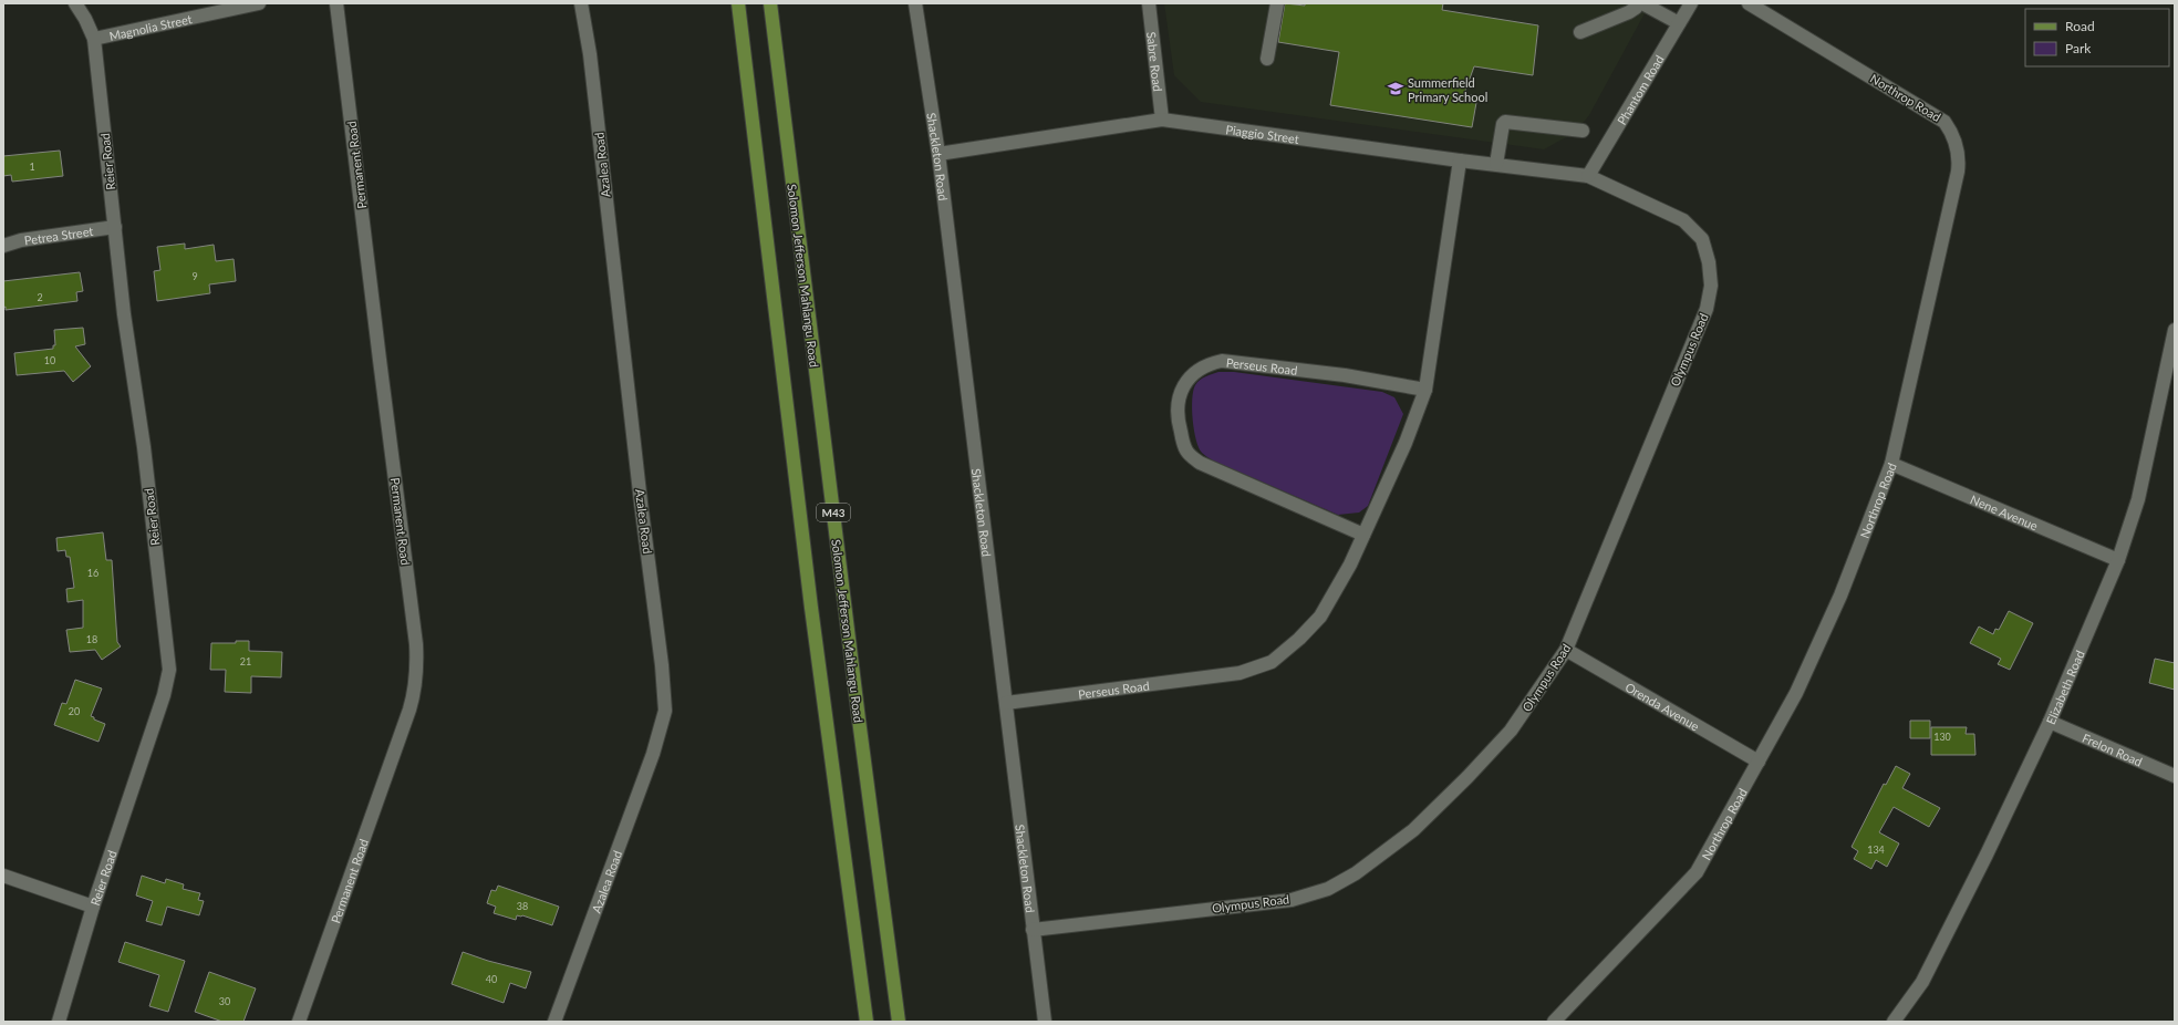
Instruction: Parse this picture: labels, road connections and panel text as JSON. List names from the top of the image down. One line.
{"streets":{"main road":["Solomon Jefferson Mahlangu Road","M43"],"street":["Magnolia Street","Sabre Road","Phantom Road","Northrop Road","Piaggio Street","Shackleton Road","Reier Road","Permanent Road","Azalea Road","Petrea Street","Olympus Road","Perseus Road","Nene Avenue","Elizabeth Road","Orenda Avenue","Frelon Road"]},"crossings":[["Magnolia Street","Reier Road"],["Sabre Road","Piaggio Street"],["Phantom Road","Piaggio Street"],["Phantom Road","Olympus Road"],["Northrop Road","Nene Avenue"],["Northrop Road","Orenda Avenue"],["Piaggio Street","Shackleton Road"],["Piaggio Street","Olympus Road"],["Piaggio Street","Perseus Road"],["Shackleton Road","Olympus Road"],["Shackleton Road","Perseus Road"],["Reier Road","Petrea Street"],["Olympus Road","Orenda Avenue"],["Nene Avenue","Elizabeth Road"],["Elizabeth Road","Frelon Road"]],"places":{"school or university":["Summerfield Primary School"]},"house_numbers":["1","9","2","10","16","18","21","20","130","134","38","40","30"],"legend":["Road","Park"]}
